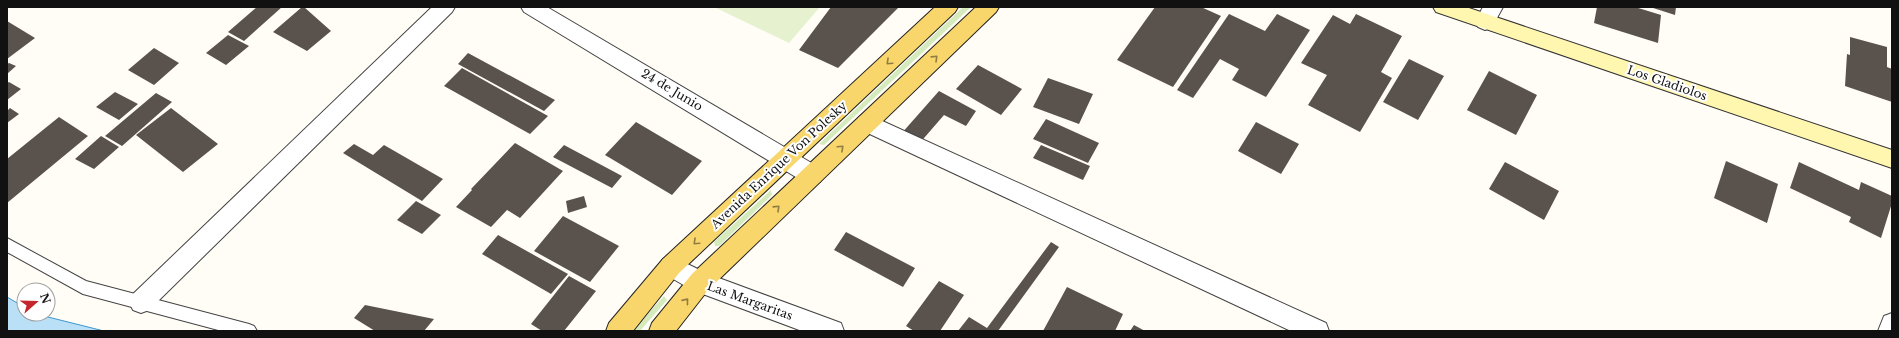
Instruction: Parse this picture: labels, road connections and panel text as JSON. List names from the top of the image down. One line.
{"streets":{"main road":["Avenida Enrique Von Polesky"],"street":["Los Gladiolos","24 de Junio","Las Margaritas"]},"crossings":[["24 de Junio","Avenida Enrique Von Polesky"],["Avenida Enrique Von Polesky","Las Margaritas"]],"north":"right"}
